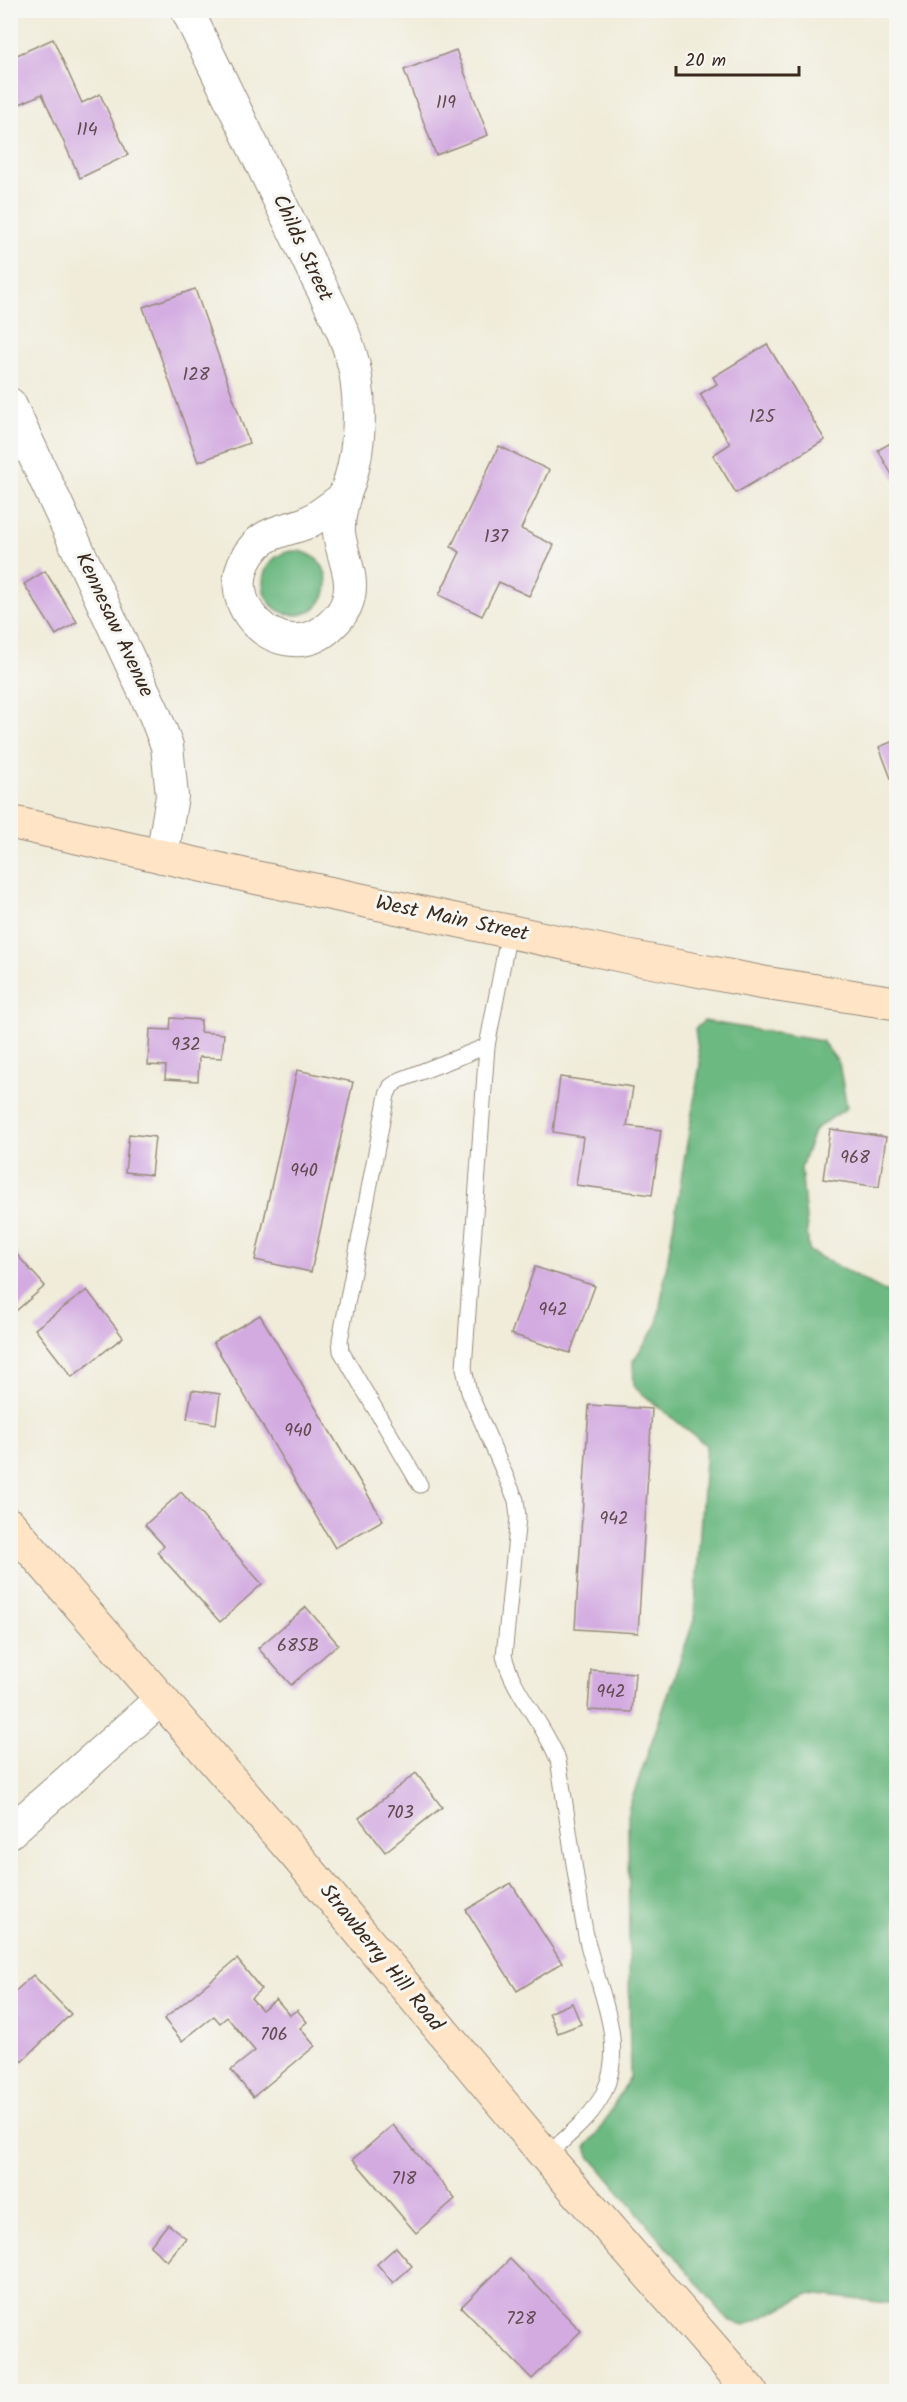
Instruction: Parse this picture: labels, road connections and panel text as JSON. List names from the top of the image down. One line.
{"streets":{"main road":["West Main Street","Strawberry Hill Road"],"street":["Childs Street","Kennesaw Avenue"]},"crossings":[["Kennesaw Avenue","West Main Street"]],"house_numbers":["119","114","128","125","137","932","968","940","942","940","942","685B","942","703","706","718","728"],"scale_bar":"20 m"}
